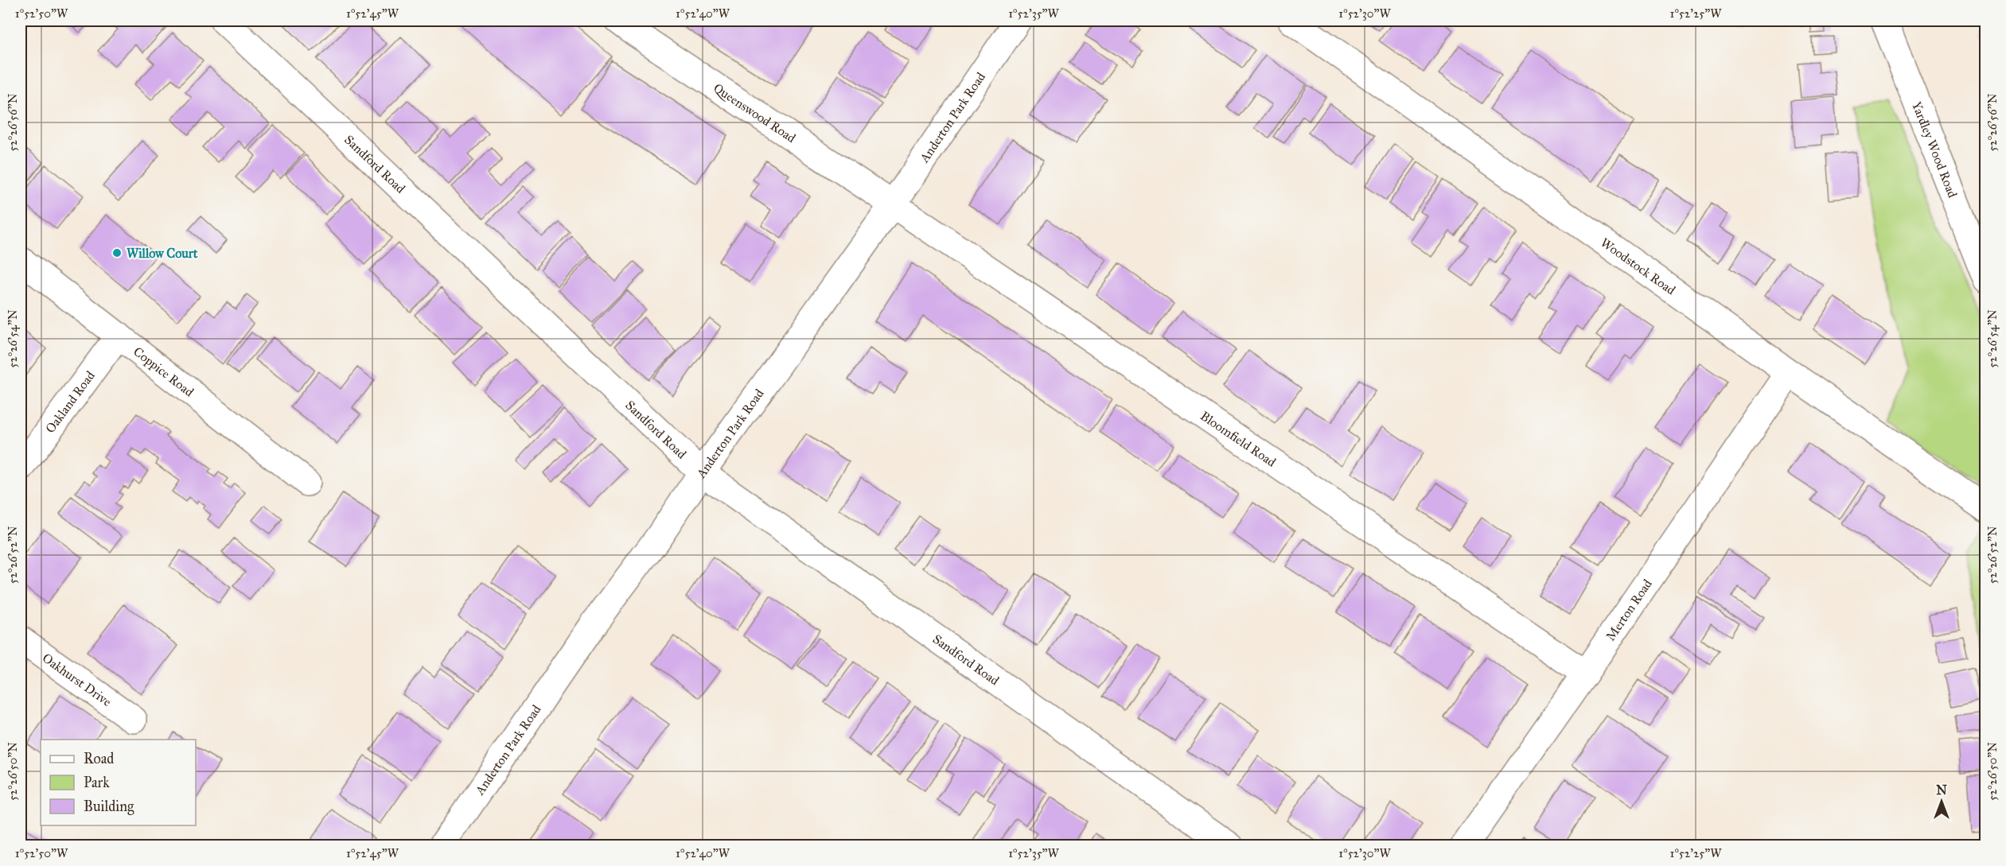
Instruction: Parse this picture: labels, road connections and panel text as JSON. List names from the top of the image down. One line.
{"streets":{"street":["Queenswood Road","Anderton Park Road","Yardley Wood Road","Sandford Road","Woodstock Road","Coppice Road","Oakland Road","Bloomfield Road","Merton Road","Oakhurst Drive"]},"crossings":[["Queenswood Road","Anderton Park Road"],["Queenswood Road","Bloomfield Road"],["Anderton Park Road","Sandford Road"],["Anderton Park Road","Bloomfield Road"],["Woodstock Road","Merton Road"],["Coppice Road","Oakland Road"],["Bloomfield Road","Merton Road"]],"places":["Willow Court"],"legend":["Road","Park","Building"],"north":"top","coordinates":["1°52'50\"W","1°52'45\"W","1°52'40\"W","1°52'35\"W","1°52'30\"W","1°52'25\"W","52°26'56\"N","52°26'54\"N","52°26'52\"N","52°26'50\"N"]}
